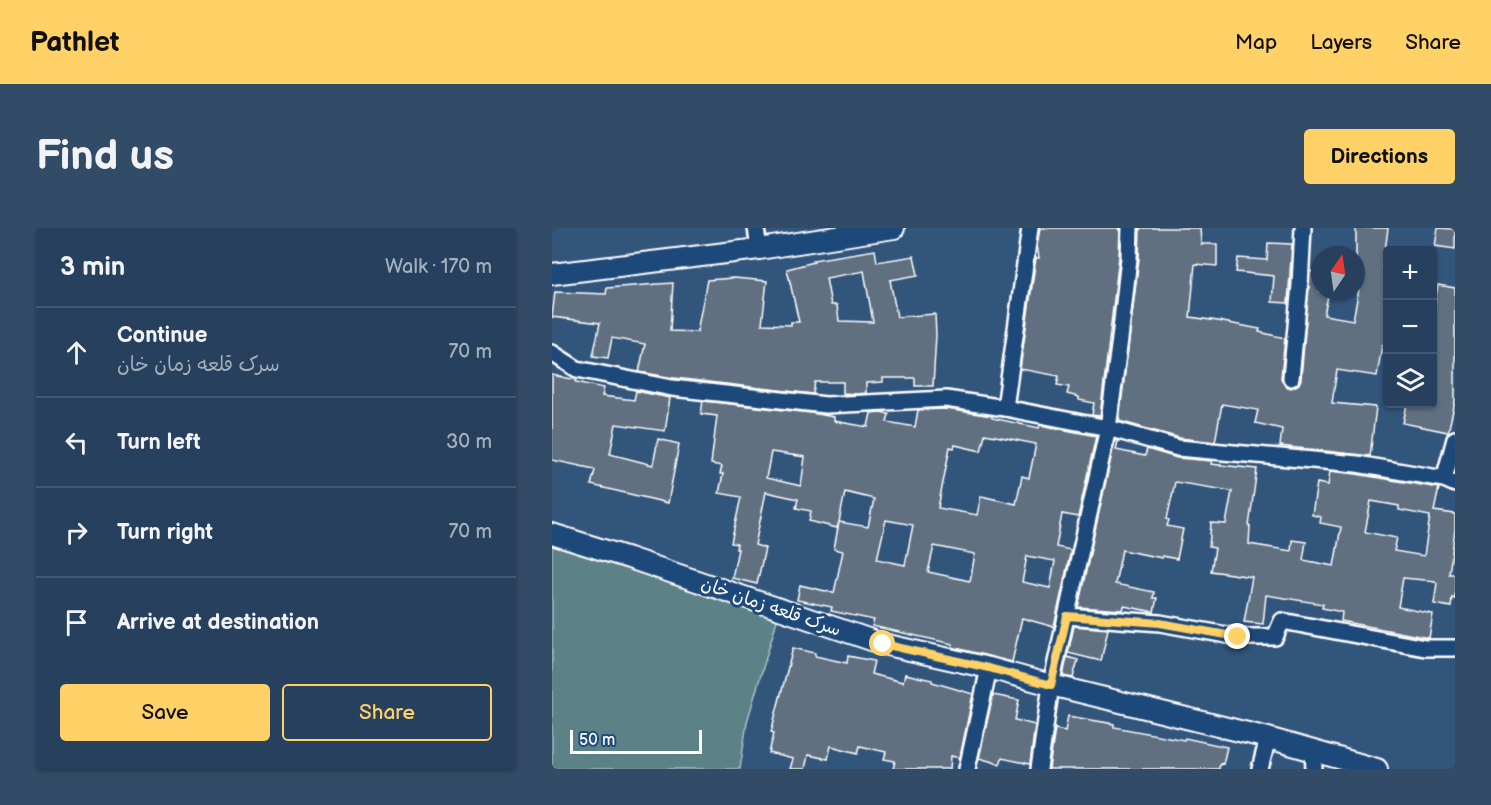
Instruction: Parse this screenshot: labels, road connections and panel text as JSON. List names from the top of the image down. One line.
{"streets":{"street":["سرک قلعه زمان خان"]},"scale_bar":"50 m","north":"top","page":{"header":"Pathlet","nav":["Map","Layers","Share"],"buttons":["Directions",["Save","Share"]],"title":"Find us","heading":["3 min","Walk · 170 m"],"map_buttons":["+","−"],"list":[["Continue","سرک قلعه زمان خان","70 m"],["Turn left","30 m"],["Turn right","70 m"],"Arrive at destination"],"scale":"50 m"}}
